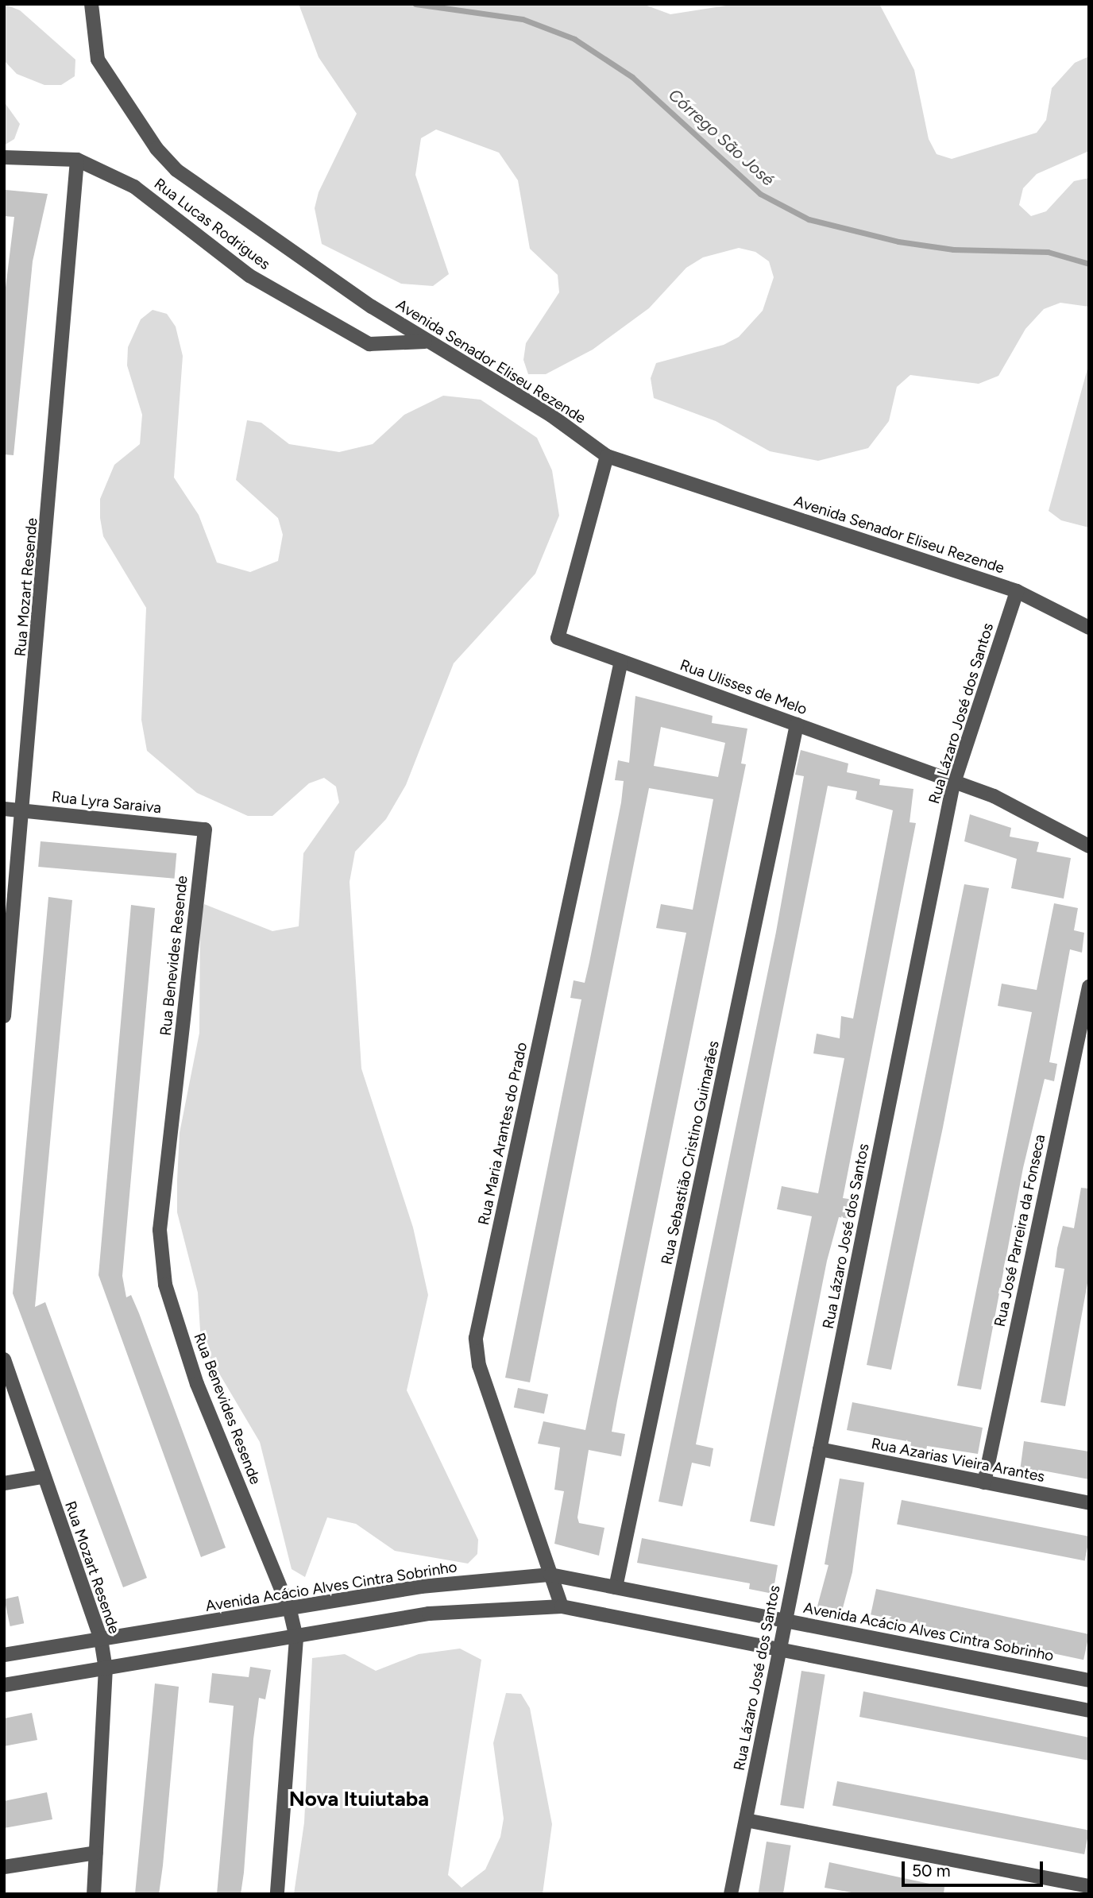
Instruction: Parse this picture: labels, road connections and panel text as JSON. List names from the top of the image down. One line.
{"streets":{"street":["Rua Lucas Rodrigues","Avenida Senador Eliseu Rezende","Rua Mozart Resende","Rua Ulisses de Melo","Rua Lázaro José dos Santos","Rua Lyra Saraiva","Rua Benevides Resende","Rua Maria Arantes do Prado","Rua Sebastião Cristino Guimarães","Rua José Parreira da Fonseca","Rua Azarias Vieira Arantes","Avenida Acácio Alves Cintra Sobrinho"]},"crossings":[["Rua Lucas Rodrigues","Avenida Senador Eliseu Rezende"],["Rua Lucas Rodrigues","Rua Mozart Resende"],["Avenida Senador Eliseu Rezende","Rua Ulisses de Melo"],["Avenida Senador Eliseu Rezende","Rua Lázaro José dos Santos"],["Rua Mozart Resende","Rua Lyra Saraiva"],["Rua Mozart Resende","Avenida Acácio Alves Cintra Sobrinho"],["Rua Ulisses de Melo","Rua Lázaro José dos Santos"],["Rua Ulisses de Melo","Rua Maria Arantes do Prado"],["Rua Ulisses de Melo","Rua Sebastião Cristino Guimarães"],["Rua Lázaro José dos Santos","Rua Azarias Vieira Arantes"],["Rua Lázaro José dos Santos","Avenida Acácio Alves Cintra Sobrinho"],["Rua Lyra Saraiva","Rua Benevides Resende"],["Rua Benevides Resende","Avenida Acácio Alves Cintra Sobrinho"],["Rua Maria Arantes do Prado","Avenida Acácio Alves Cintra Sobrinho"],["Rua Sebastião Cristino Guimarães","Avenida Acácio Alves Cintra Sobrinho"],["Rua José Parreira da Fonseca","Rua Azarias Vieira Arantes"]],"districts":["Nova Ituiutaba"],"water":["Córrego São José"],"scale_bar":"50 m"}
